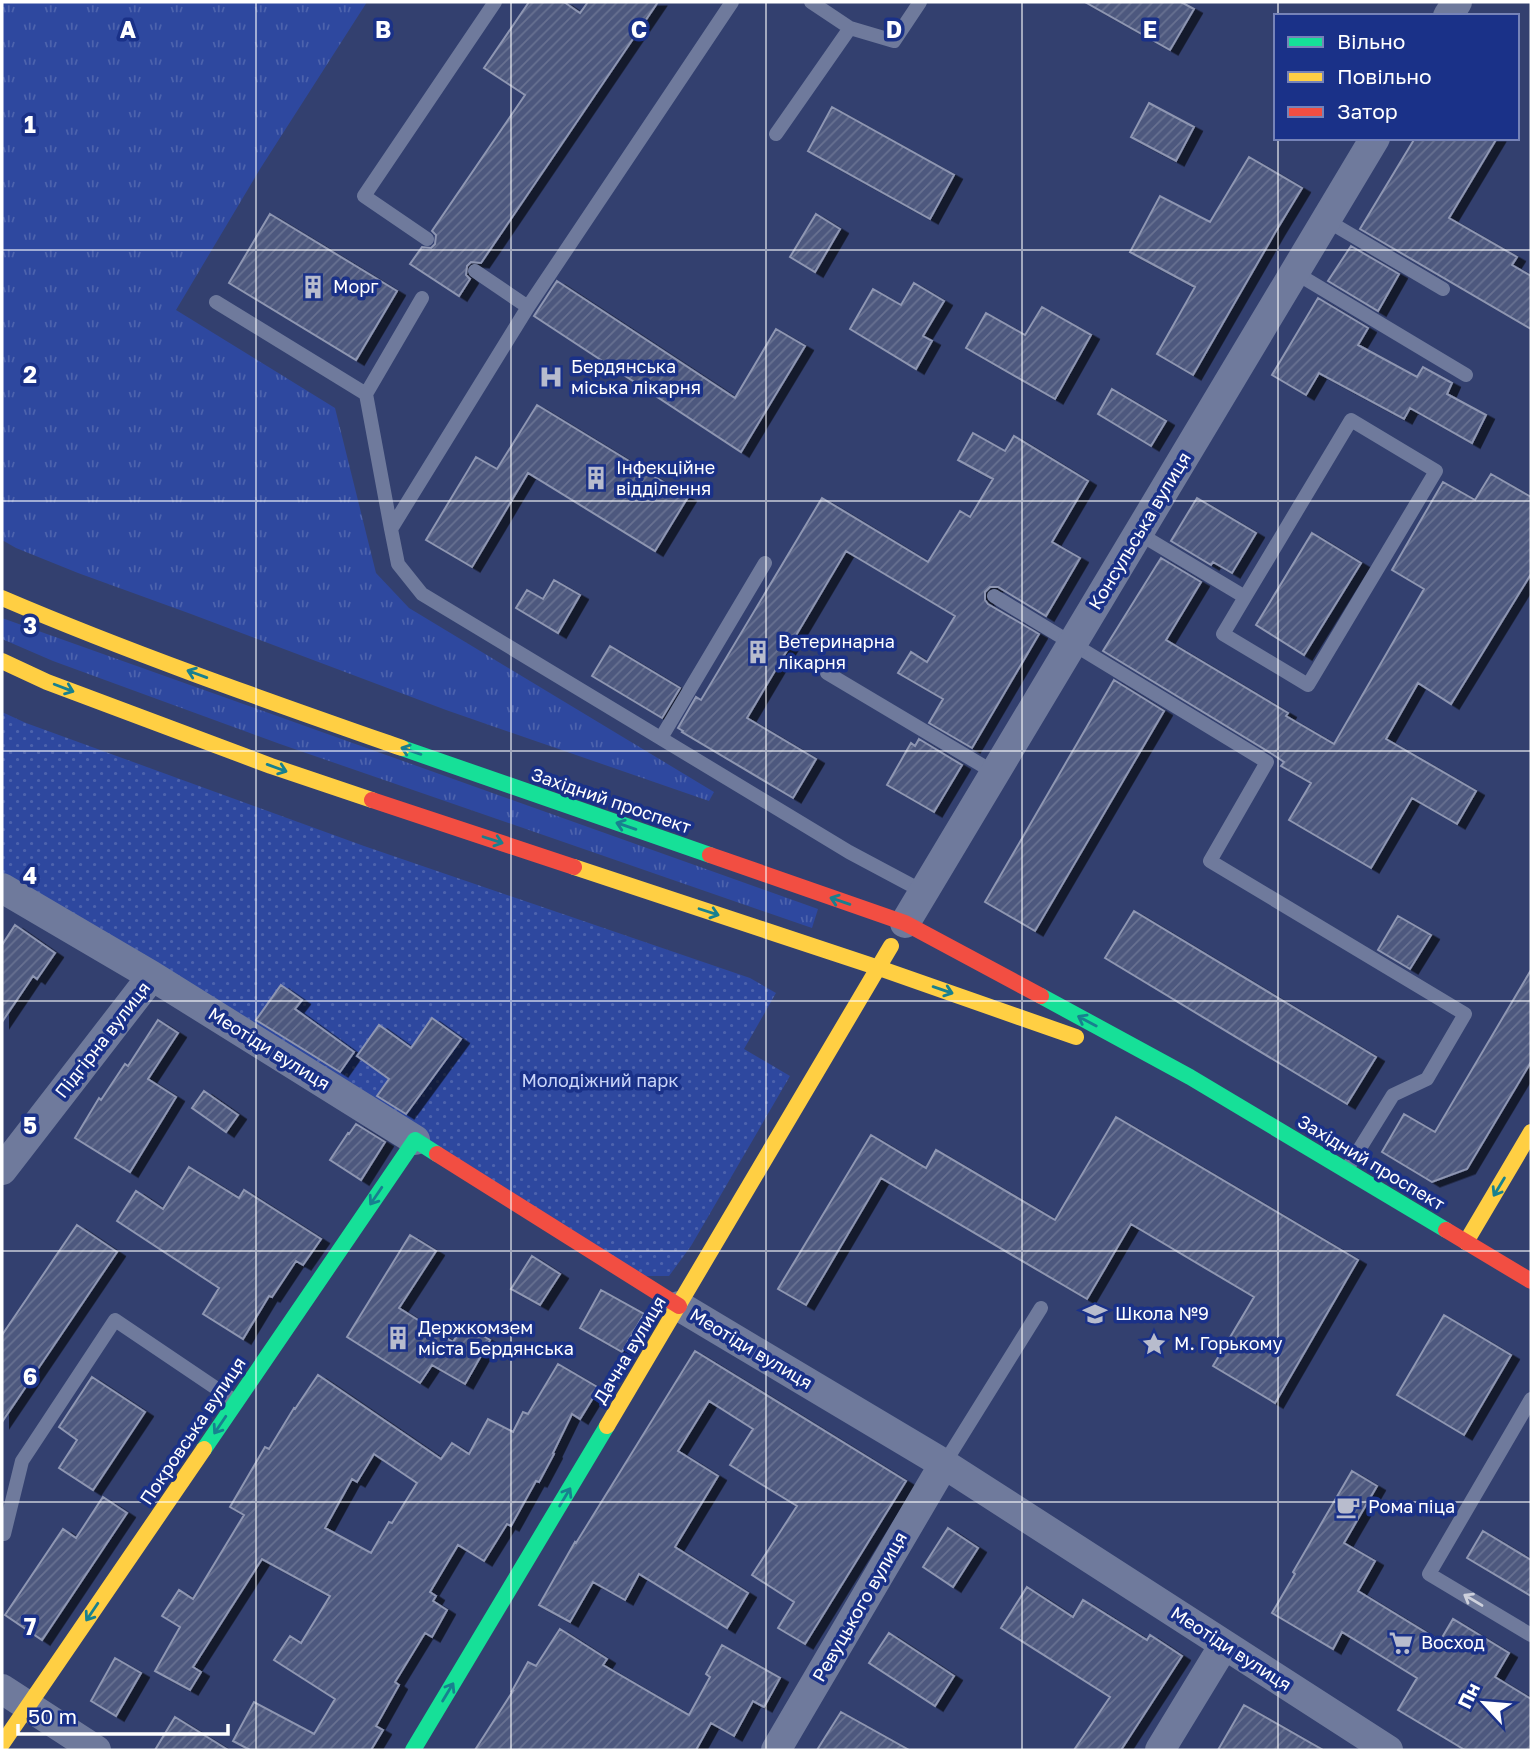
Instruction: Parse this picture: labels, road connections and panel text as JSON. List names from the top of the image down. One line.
{"streets":{"main road":["Західний проспект","Меотіди вулиця","Дачна вулиця","Покровська вулиця"],"street":["Консульська вулиця","Підгірна вулиця","Ревуцького вулиця"]},"crossings":[["Консульська вулиця","Західний проспект"],["Консульська вулиця","Дачна вулиця"],["Західний проспект","Дачна вулиця"],["Підгірна вулиця","Меотіди вулиця"],["Меотіди вулиця","Дачна вулиця"],["Меотіди вулиця","Покровська вулиця"],["Меотіди вулиця","Ревуцького вулиця"]],"one_way":["Дачна вулиця","Покровська вулиця"],"parks":["Молодіжний парк"],"places":{"building":["Морг","Інфекційне відділення","Ветеринарна лікарня","Держкомзем міста Бердянська"],"hospital":["Бердянська міська лікарня"],"school or university":["Школа №9"],"place":["М. Горькому"],"cafe":["Рома піца"],"supermarket":["Восход"]},"legend":["Вільно","Повільно","Затор"],"scale_bar":"50 m","north":"top left","grid":{"columns":["A","B","C","D","E"],"rows":["1","2","3","4","5","6","7"]}}
